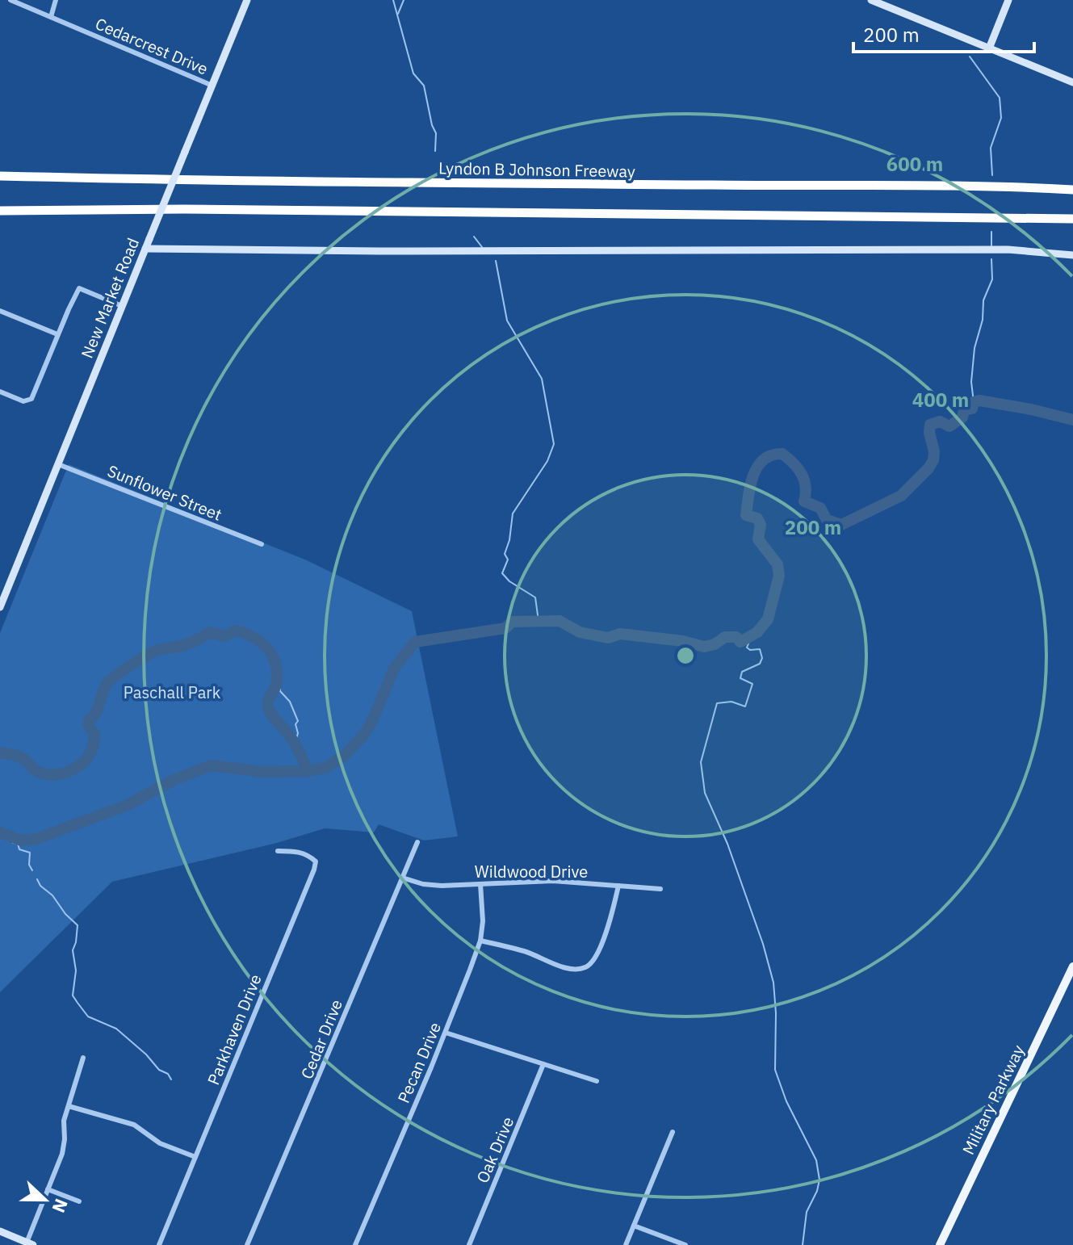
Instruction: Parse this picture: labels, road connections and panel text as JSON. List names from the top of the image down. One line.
{"streets":{"highway":["Lyndon B Johnson Freeway"],"main road":["Military Parkway"],"street":["Cedarcrest Drive","New Market Road","Sunflower Street","Wildwood Drive","Parkhaven Drive","Cedar Drive","Pecan Drive","Oak Drive"]},"crossings":[["Cedarcrest Drive","New Market Road"],["New Market Road","Sunflower Street"],["Wildwood Drive","Cedar Drive"],["Wildwood Drive","Pecan Drive"]],"parks":["Paschall Park"],"scale_bar":"200 m","north":"right","rings":["600 m","400 m","200 m"]}
